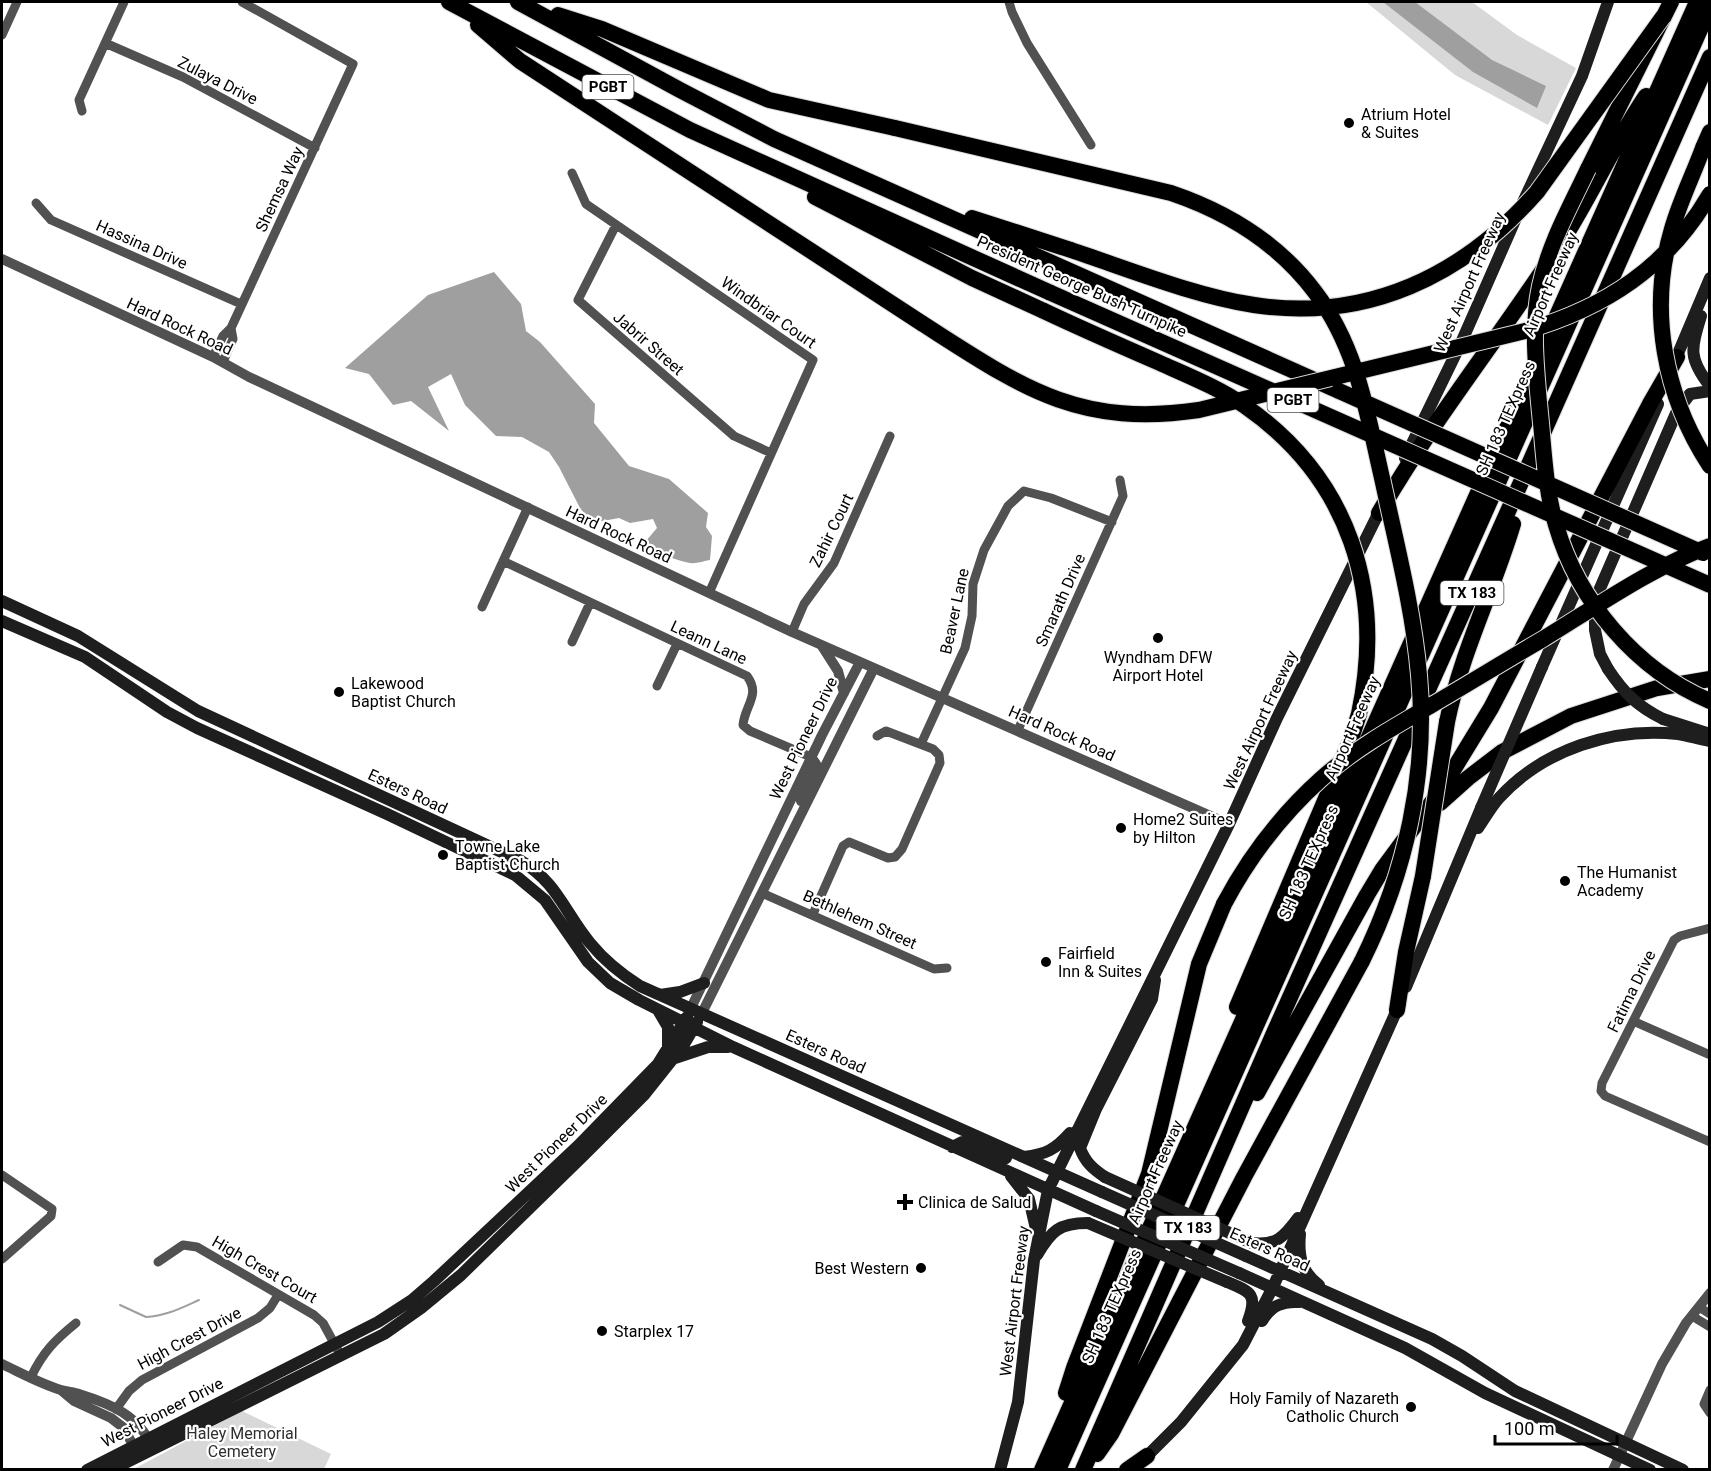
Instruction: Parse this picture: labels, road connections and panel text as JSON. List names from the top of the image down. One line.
{"streets":{"highway":["PGBT","Airport Freeway","President George Bush Turnpike","SH 183 TEXpress","TX 183"],"main road":["West Airport Freeway","West Pioneer Drive","Esters Road"],"street":["Zulaya Drive","Shemsa Way","Hassina Drive","Windbriar Court","Hard Rock Road","Jabrir Street","Zahir Court","Smarath Drive","Beaver Lane","Leann Lane","Bethlehem Street","Fatima Drive","High Crest Court","High Crest Drive"]},"crossings":[["Zulaya Drive","Shemsa Way"],["Shemsa Way","Hassina Drive"],["Shemsa Way","Hard Rock Road"],["West Airport Freeway","Hard Rock Road"],["West Airport Freeway","Esters Road"],["Windbriar Court","Hard Rock Road"],["Windbriar Court","Jabrir Street"],["Hard Rock Road","Zahir Court"],["Hard Rock Road","Smarath Drive"],["Hard Rock Road","Beaver Lane"],["Hard Rock Road","West Pioneer Drive"],["Smarath Drive","Beaver Lane"],["Leann Lane","West Pioneer Drive"],["West Pioneer Drive","Esters Road"],["West Pioneer Drive","Bethlehem Street"],["West Pioneer Drive","High Crest Court"],["High Crest Court","High Crest Drive"]],"parks":["Haley Memorial Cemetery"],"places":{"other":["Atrium Hotel & Suites","Wyndham DFW Airport Hotel","Lakewood Baptist Church","Home2 Suites by Hilton","Towne Lake Baptist Church","The Humanist Academy","Fairfield Inn & Suites","Best Western","Starplex 17","Holy Family of Nazareth Catholic Church"],"health":["Clinica de Salud"]},"scale_bar":"100 m"}
